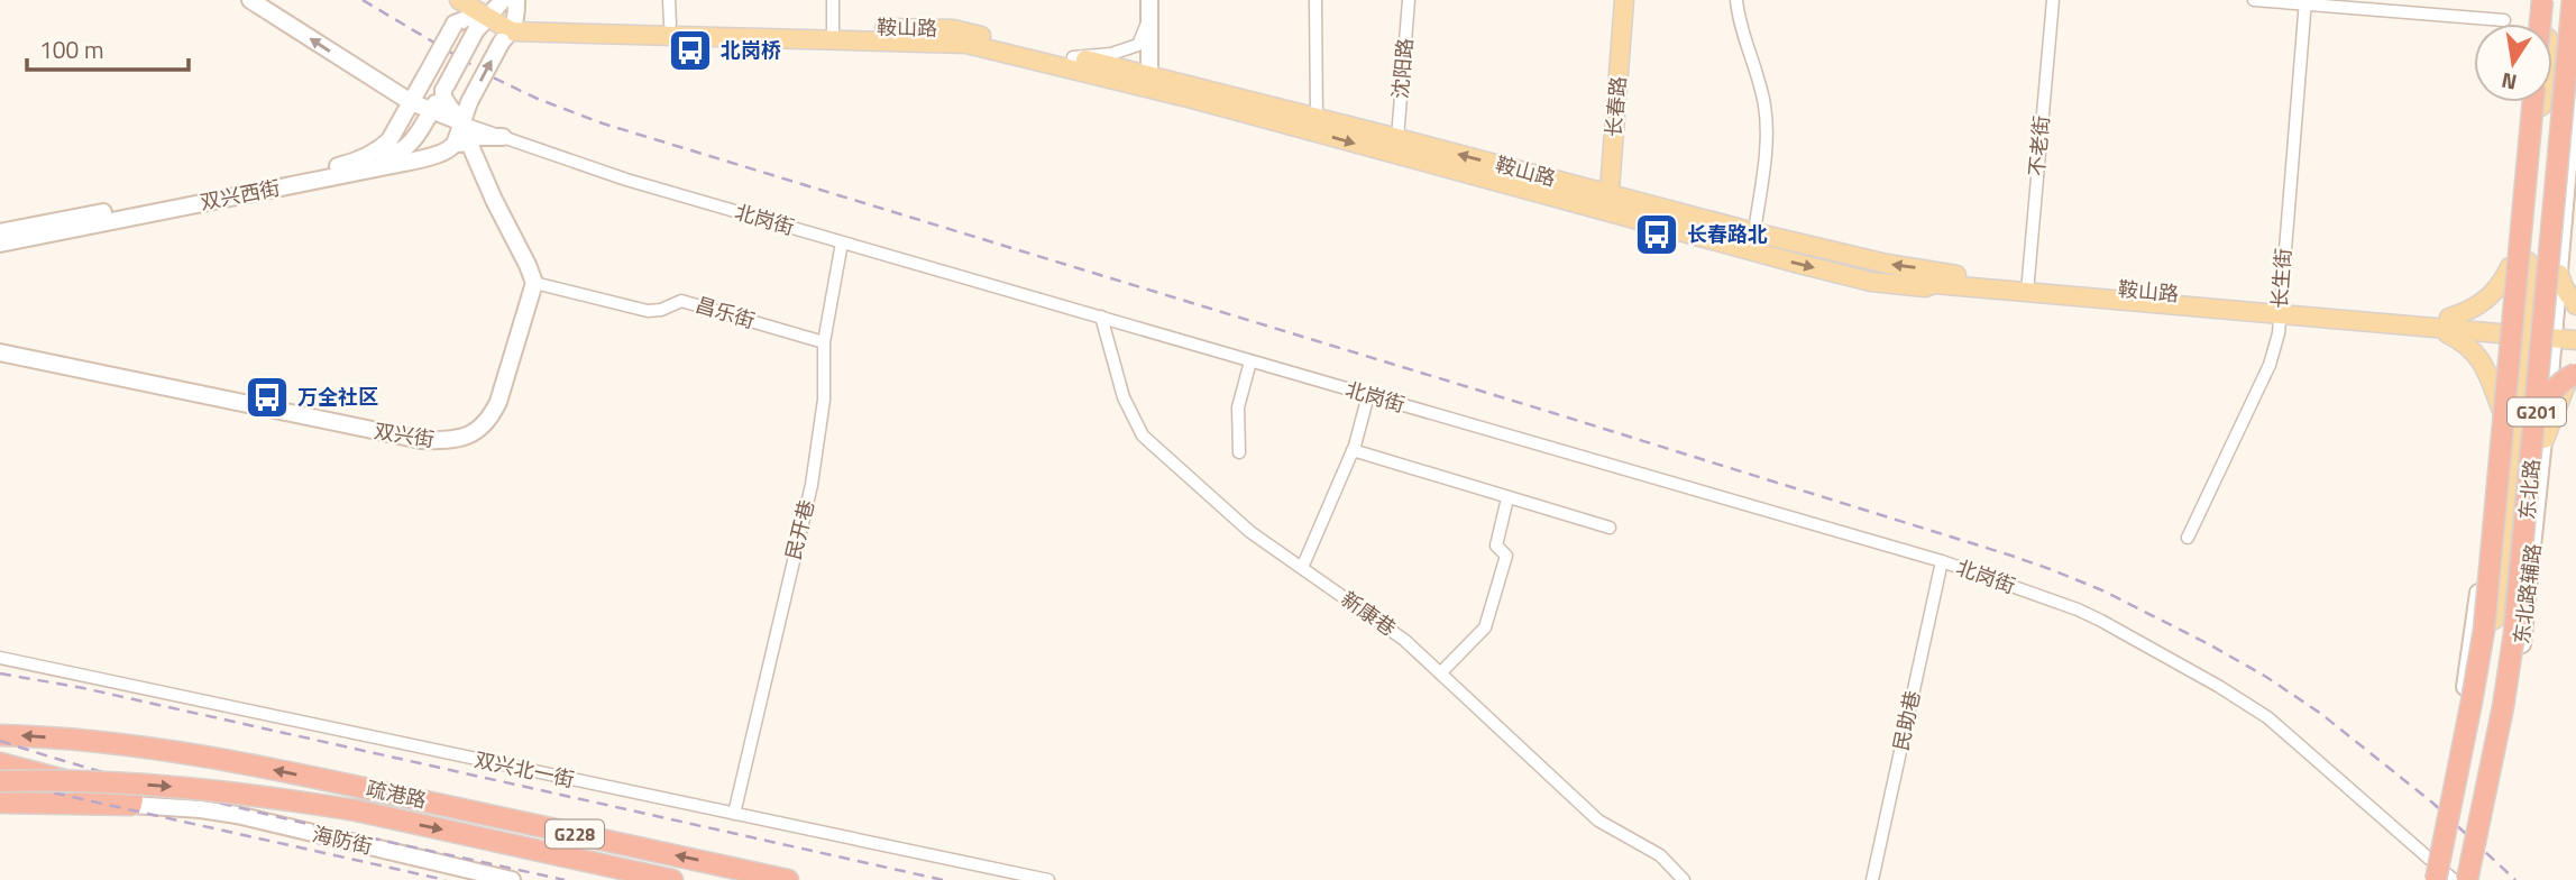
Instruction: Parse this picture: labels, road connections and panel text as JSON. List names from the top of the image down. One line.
{"streets":{"highway":["G201","东北路","疏港路","G228"],"main road":["鞍山路","长春路"],"street":["沈阳路","不老街","双兴西街","北岗街","长生街","昌乐街","双兴街","民开巷","东北路辅路","新康巷","民助巷","双兴北一街","海防街"]},"crossings":[["鞍山路","沈阳路"],["鞍山路","长春路"],["鞍山路","不老街"],["鞍山路","长生街"],["鞍山路","东北路"],["鞍山路","东北路辅路"],["双兴西街","北岗街"],["北岗街","东北路"],["北岗街","民开巷"],["北岗街","新康巷"],["北岗街","民助巷"],["昌乐街","双兴街"],["昌乐街","民开巷"],["东北路","东北路辅路"],["民开巷","双兴北一街"]],"places":{"bus stop":["北岗桥","长春路北","万全社区"]},"scale_bar":"100 m","north":"bottom"}
